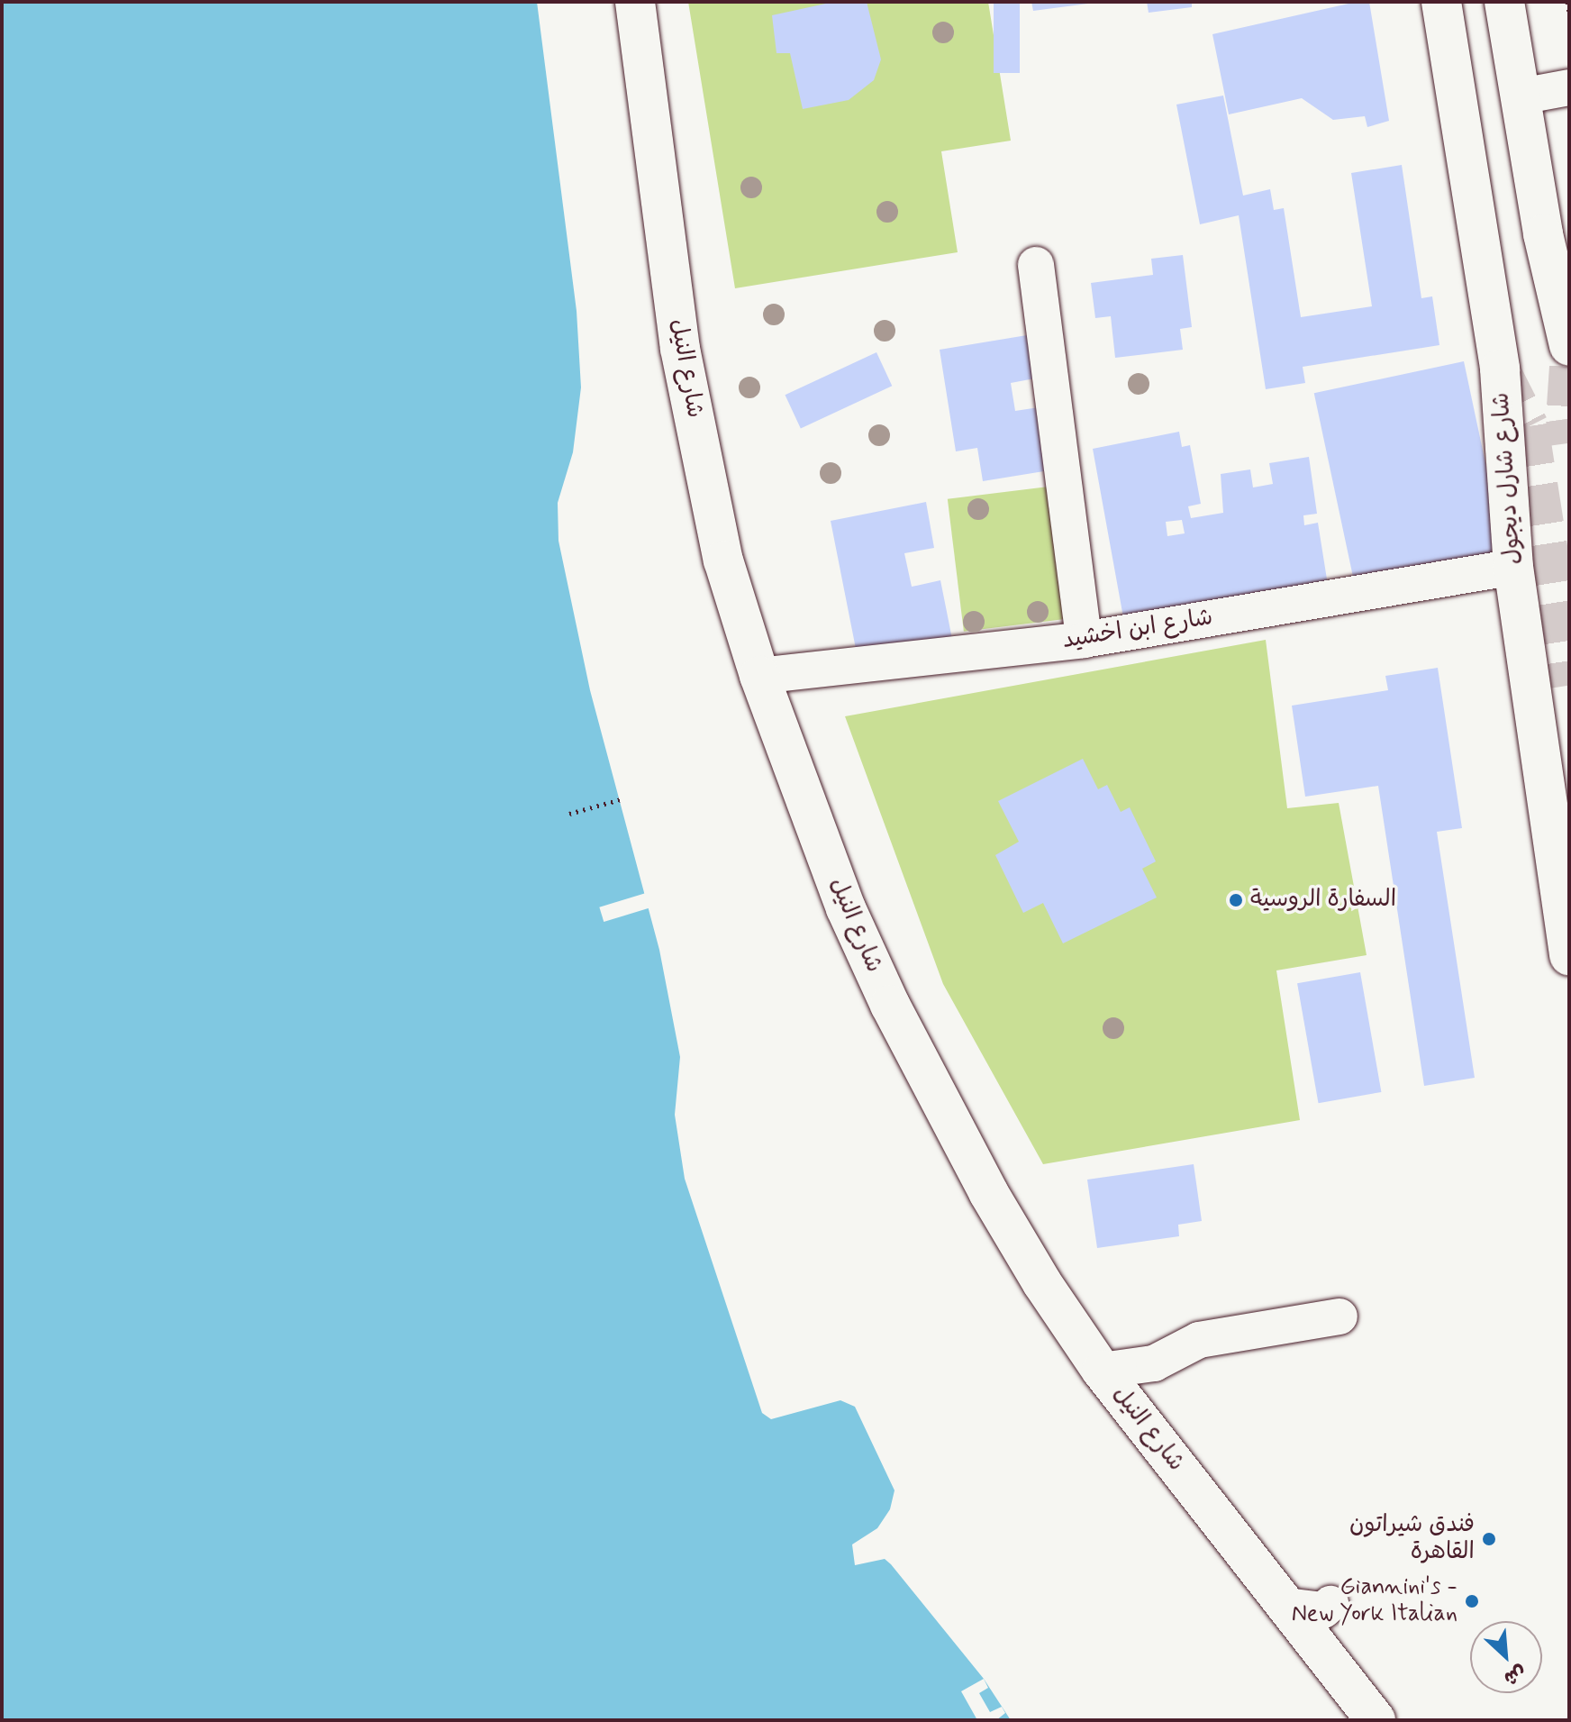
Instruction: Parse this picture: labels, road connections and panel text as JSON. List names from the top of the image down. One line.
{"streets":{"main road":["شارع النيل","شارع شارل ديجول"],"street":["شارع ابن اخشيد"]},"crossings":[["شارع النيل","شارع ابن اخشيد"],["شارع شارل ديجول","شارع ابن اخشيد"]],"places":["السفارة الروسية","فندق شيراتون القاهرة","Giannini's - New York Italian"],"north":"bottom right"}
